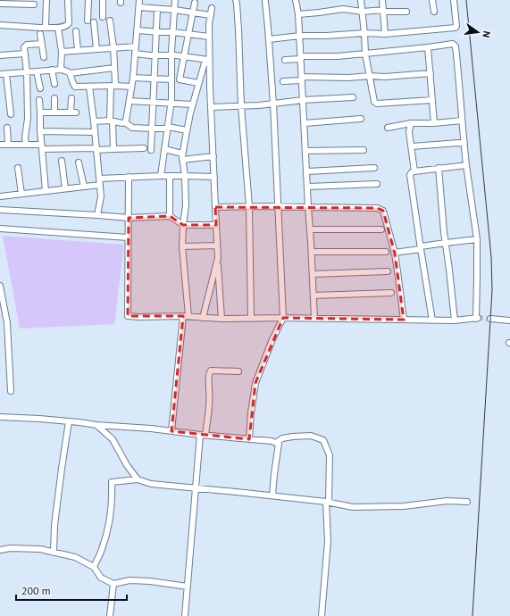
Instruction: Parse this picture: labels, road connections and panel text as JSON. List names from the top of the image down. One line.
{"scale_bar":"200 m","north":"right"}
